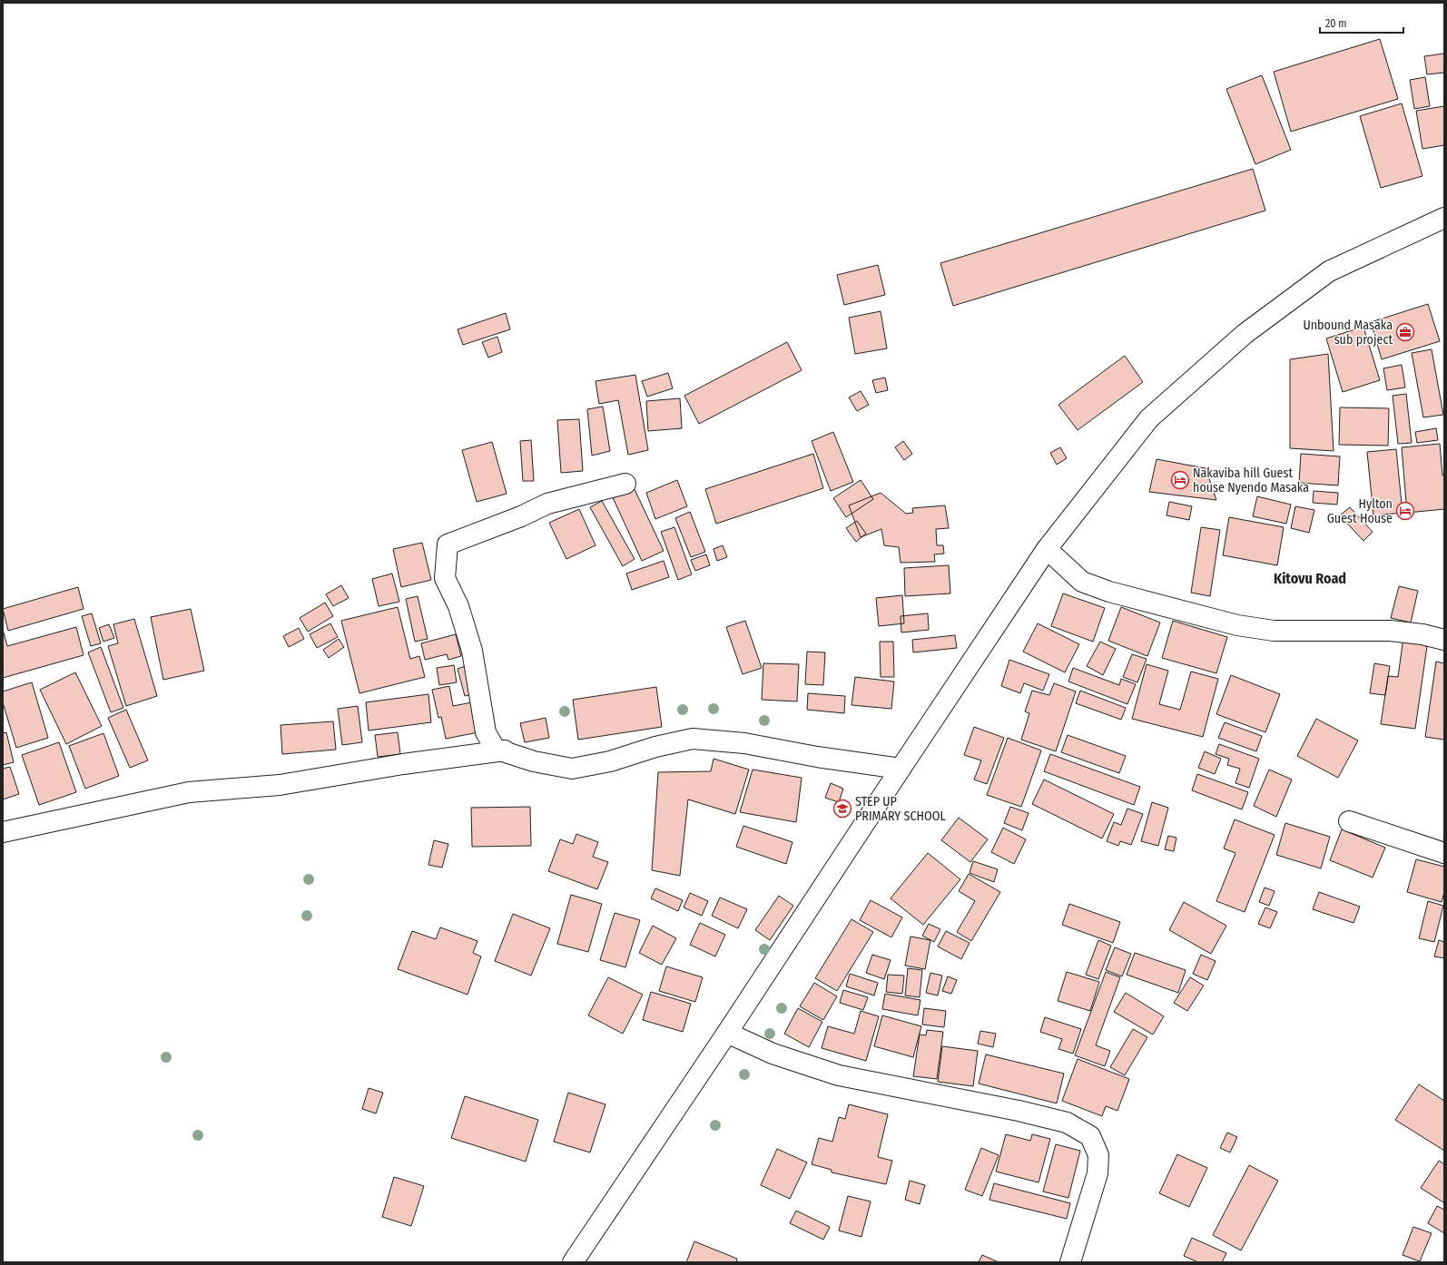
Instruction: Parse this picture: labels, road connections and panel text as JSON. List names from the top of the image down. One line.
{"districts":["Kitovu Road"],"places":{"office":["Unbound Masaka sub project"],"hotel":["Nakaviba hill Guest house Nyendo Masaka","Hylton Guest House"],"school or university":["STEP UP PRIMARY SCHOOL"]},"scale_bar":"20 m"}
